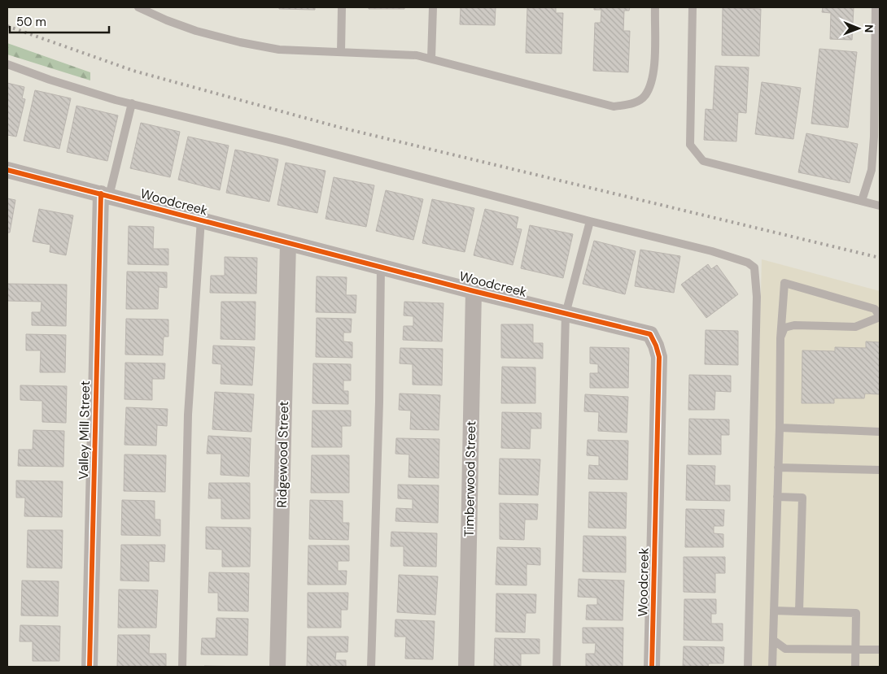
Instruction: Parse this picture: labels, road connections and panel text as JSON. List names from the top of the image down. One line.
{"streets":{"street":["Woodcreek","Valley Mill Street","Ridgewood Street","Timberwood Street"]},"crossings":[["Woodcreek","Valley Mill Street"],["Woodcreek","Ridgewood Street"],["Woodcreek","Timberwood Street"]],"scale_bar":"50 m","north":"right"}
